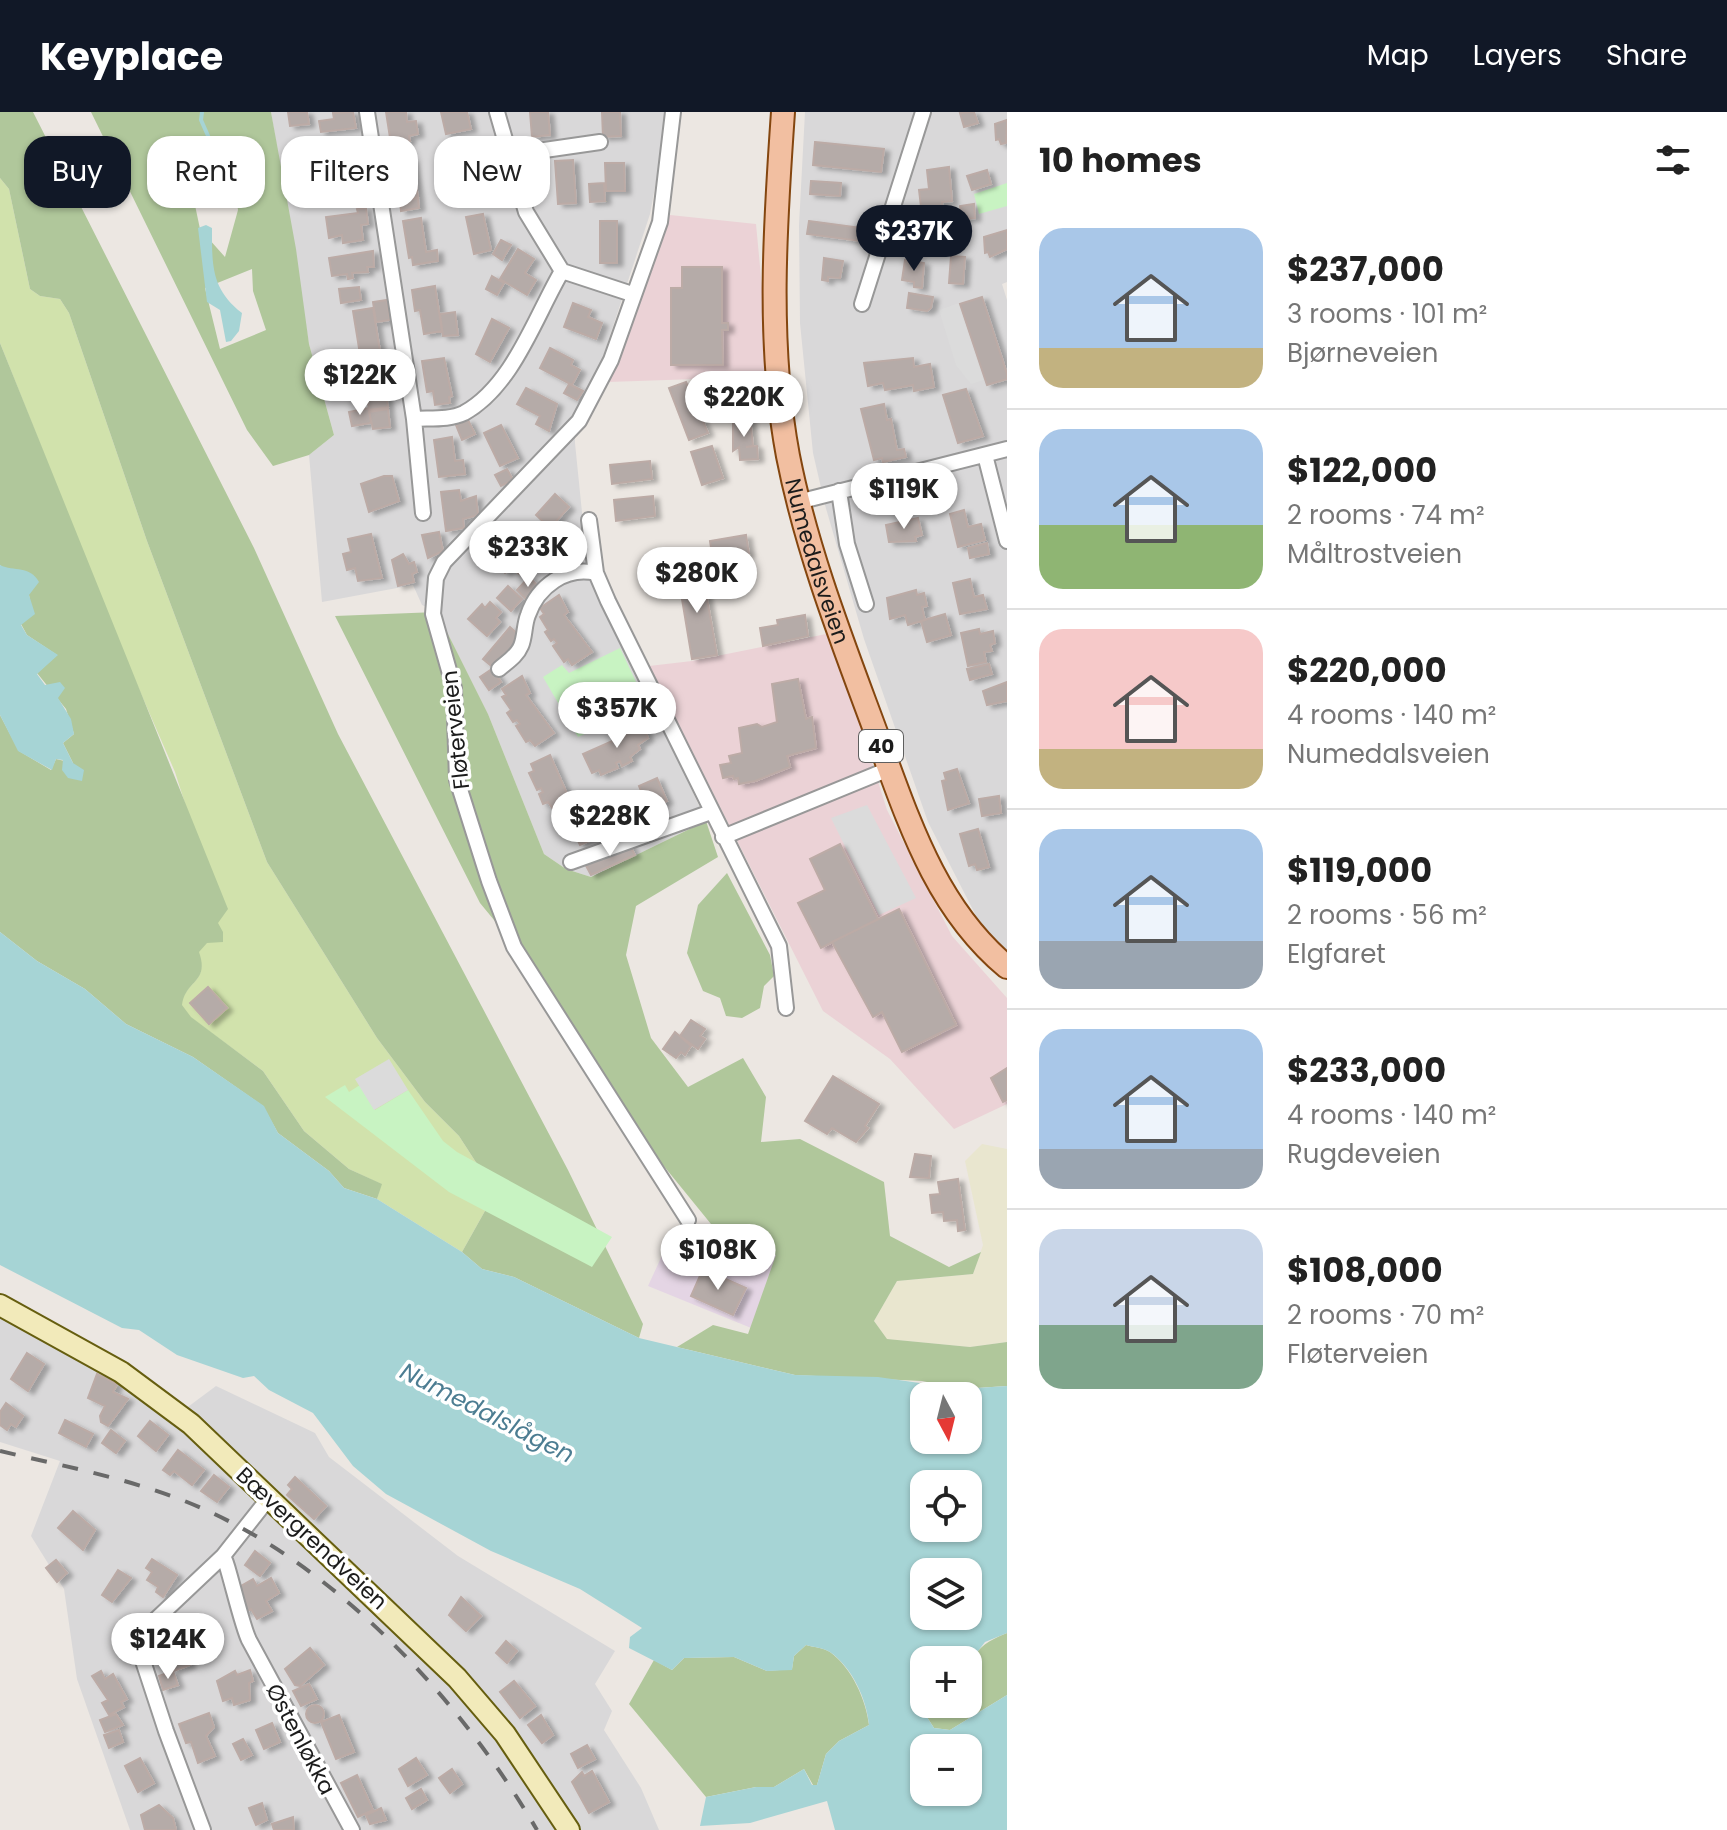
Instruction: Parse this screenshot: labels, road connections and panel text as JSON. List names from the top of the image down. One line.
{"streets":{"main road":["Numedalsveien","40","Bævergrendveien"],"street":["Fløterveien","Østenløkka"]},"water":["Numedalslågen"],"north":"bottom","page":{"header":"Keyplace","nav":["Map","Layers","Share"],"heading":"10 homes","chip":["Buy","Rent","Filters","New"],"price":["$237K","$122K","$220K","$119K","$233K","$280K","$357K","$228K","$108K","$124K"],"list":[{"name":"$237,000","note":"3 rooms · 101 m² · Bjørneveien"},{"name":"$122,000","note":"2 rooms · 74 m² · Måltrostveien"},{"name":"$220,000","note":"4 rooms · 140 m² · Numedalsveien"},{"name":"$119,000","note":"2 rooms · 56 m² · Elgfaret"},{"name":"$233,000","note":"4 rooms · 140 m² · Rugdeveien"},{"name":"$108,000","note":"2 rooms · 70 m² · Fløterveien"}],"map_buttons":["+","−"]}}
